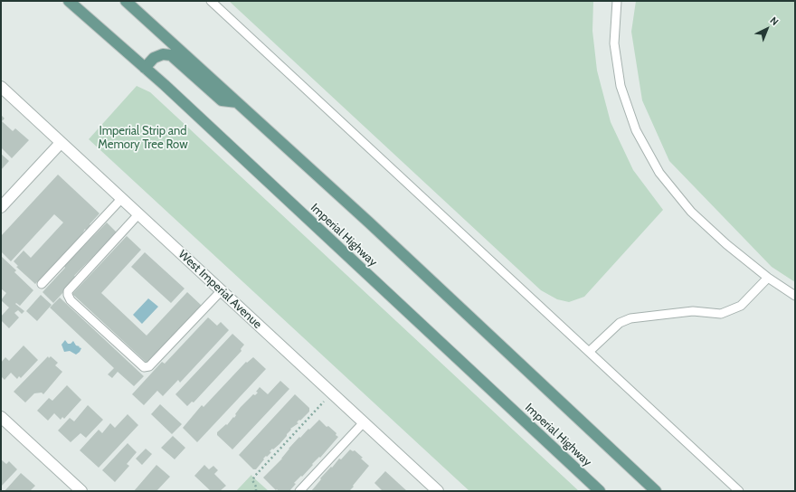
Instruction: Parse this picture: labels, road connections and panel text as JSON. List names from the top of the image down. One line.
{"streets":{"main road":["Imperial Highway"],"street":["West Imperial Avenue"]},"parks":["Imperial Strip and Memory Tree Row"],"north":"top right"}
